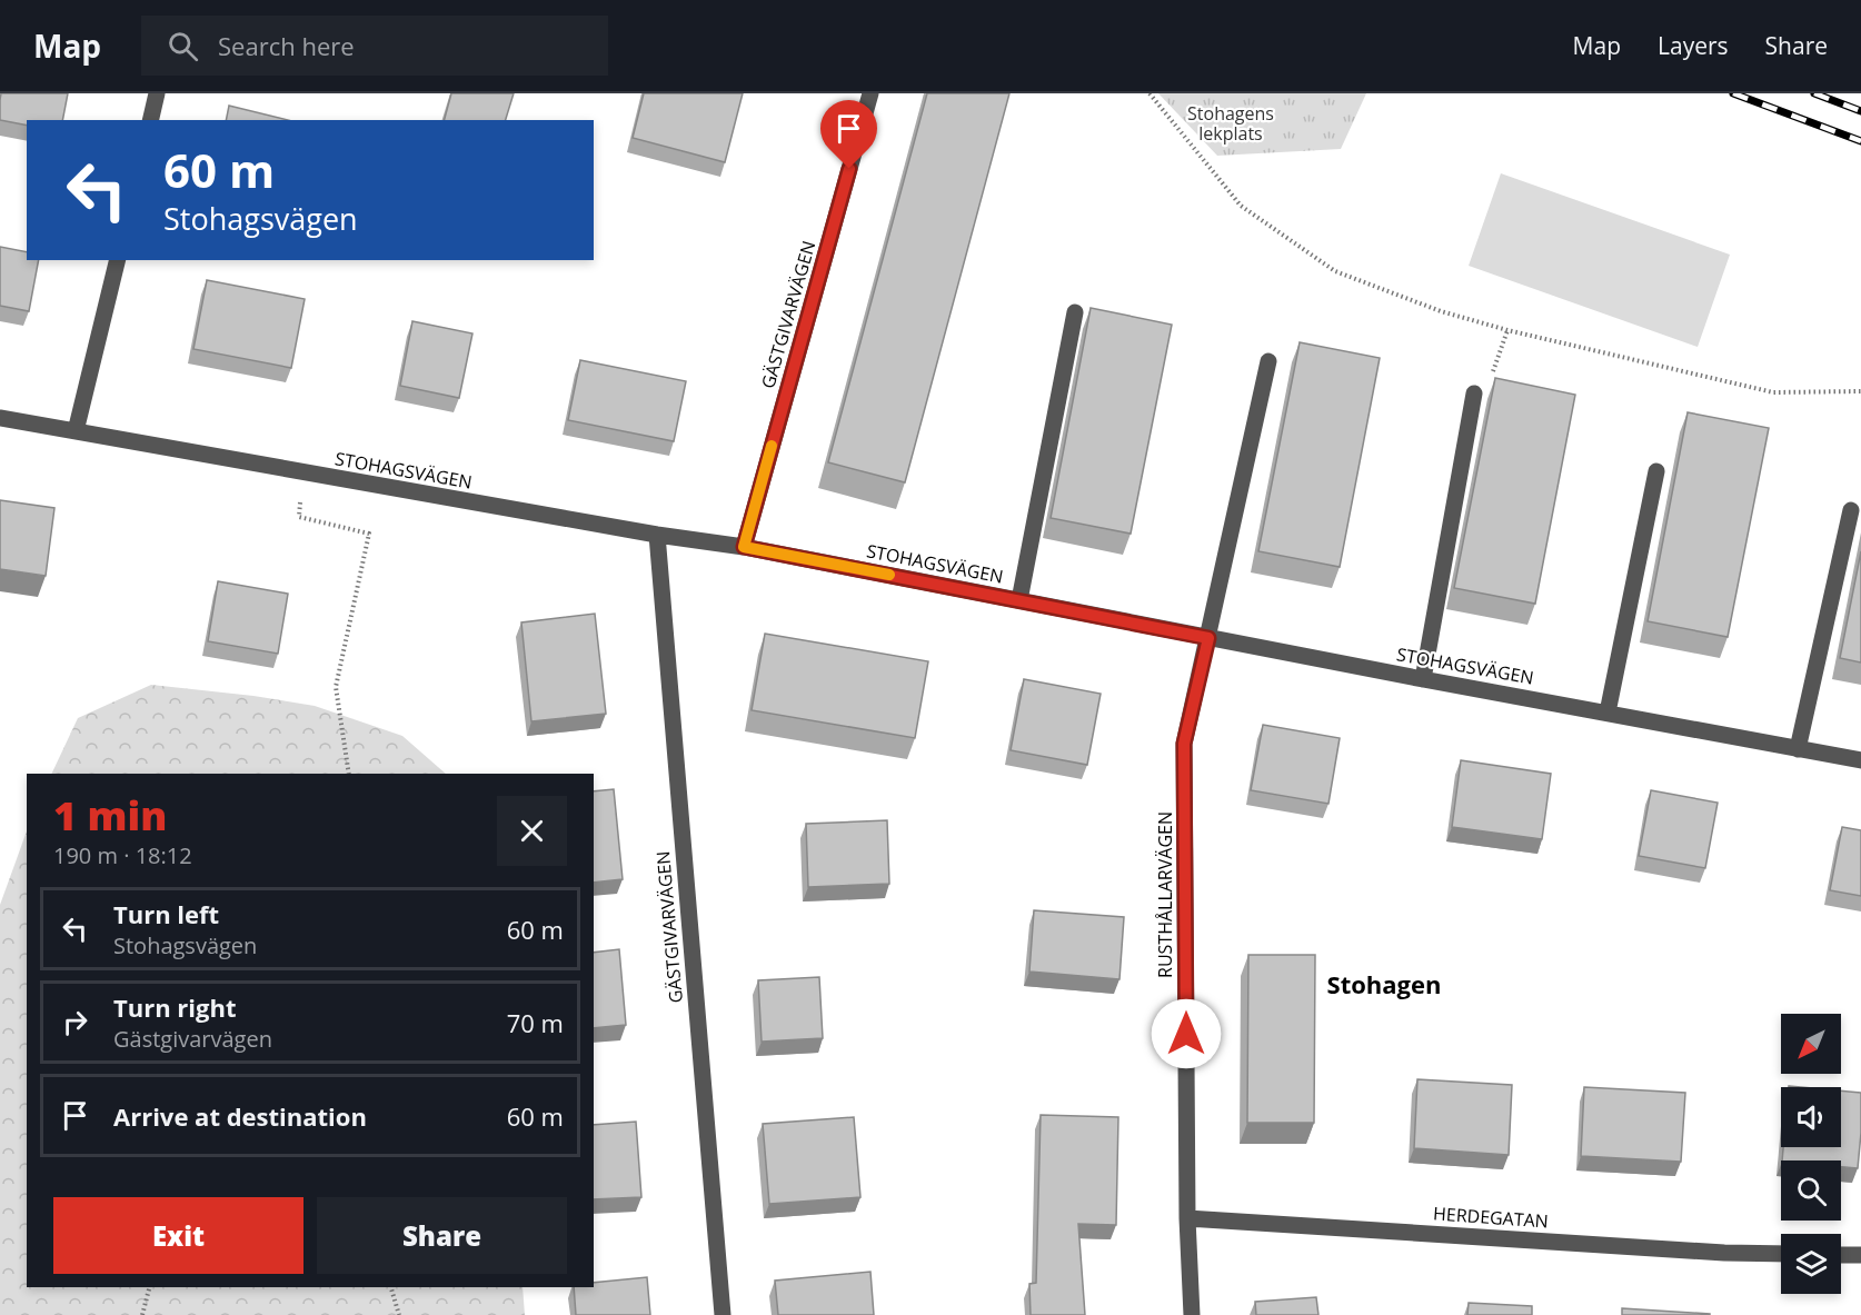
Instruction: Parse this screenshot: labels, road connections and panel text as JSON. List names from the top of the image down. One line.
{"streets":{"street":["GÄSTGIVARVÄGEN","STOHAGSVÄGEN","RUSTHÅLLARVÄGEN","HERDEGATAN"]},"crossings":[["GÄSTGIVARVÄGEN","STOHAGSVÄGEN"],["STOHAGSVÄGEN","RUSTHÅLLARVÄGEN"],["RUSTHÅLLARVÄGEN","HERDEGATAN"]],"districts":["Stohagen"],"parks":["Stohagens lekplats"],"north":"bottom left","page":{"header":"Map","search":"Search here","nav":["Map","Layers","Share"],"turn":["60 m","Stohagsvägen"],"heading":["1 min","190 m · 18:12"],"list":[{"name":"Turn left","note":"Stohagsvägen","value":"60 m"},{"name":"Turn right","note":"Gästgivarvägen","value":"70 m"},{"name":"Arrive at destination","value":"60 m"}],"buttons":["Exit","Share"]}}
